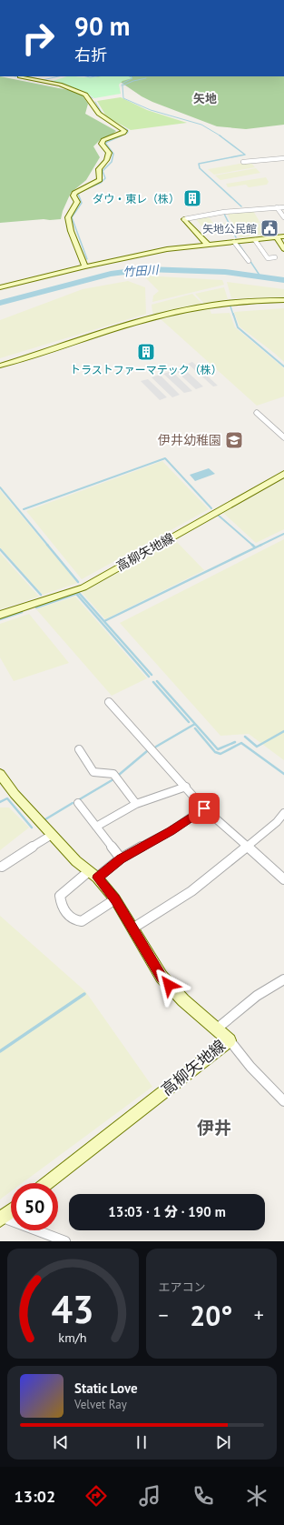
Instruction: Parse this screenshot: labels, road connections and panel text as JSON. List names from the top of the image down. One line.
{"streets":{"street":["高柳矢地線"]},"districts":["矢地","伊井"],"water":["竹田川"],"places":{"building":["ダウ・東レ（株）","トラストファーマテック（株）"],"public building":["矢地公民館"],"school or university":["伊井幼稚園"]},"page":{"turn":["90 m","右折"],"limit":"50","trip":"13:03 · 1 分 · 190 m","tile":"エアコン","heat":["−","20°","+"],"song":["Static Love","Velvet Ray"],"tabs":"13:02","gauge":["43","km/h"]}}
